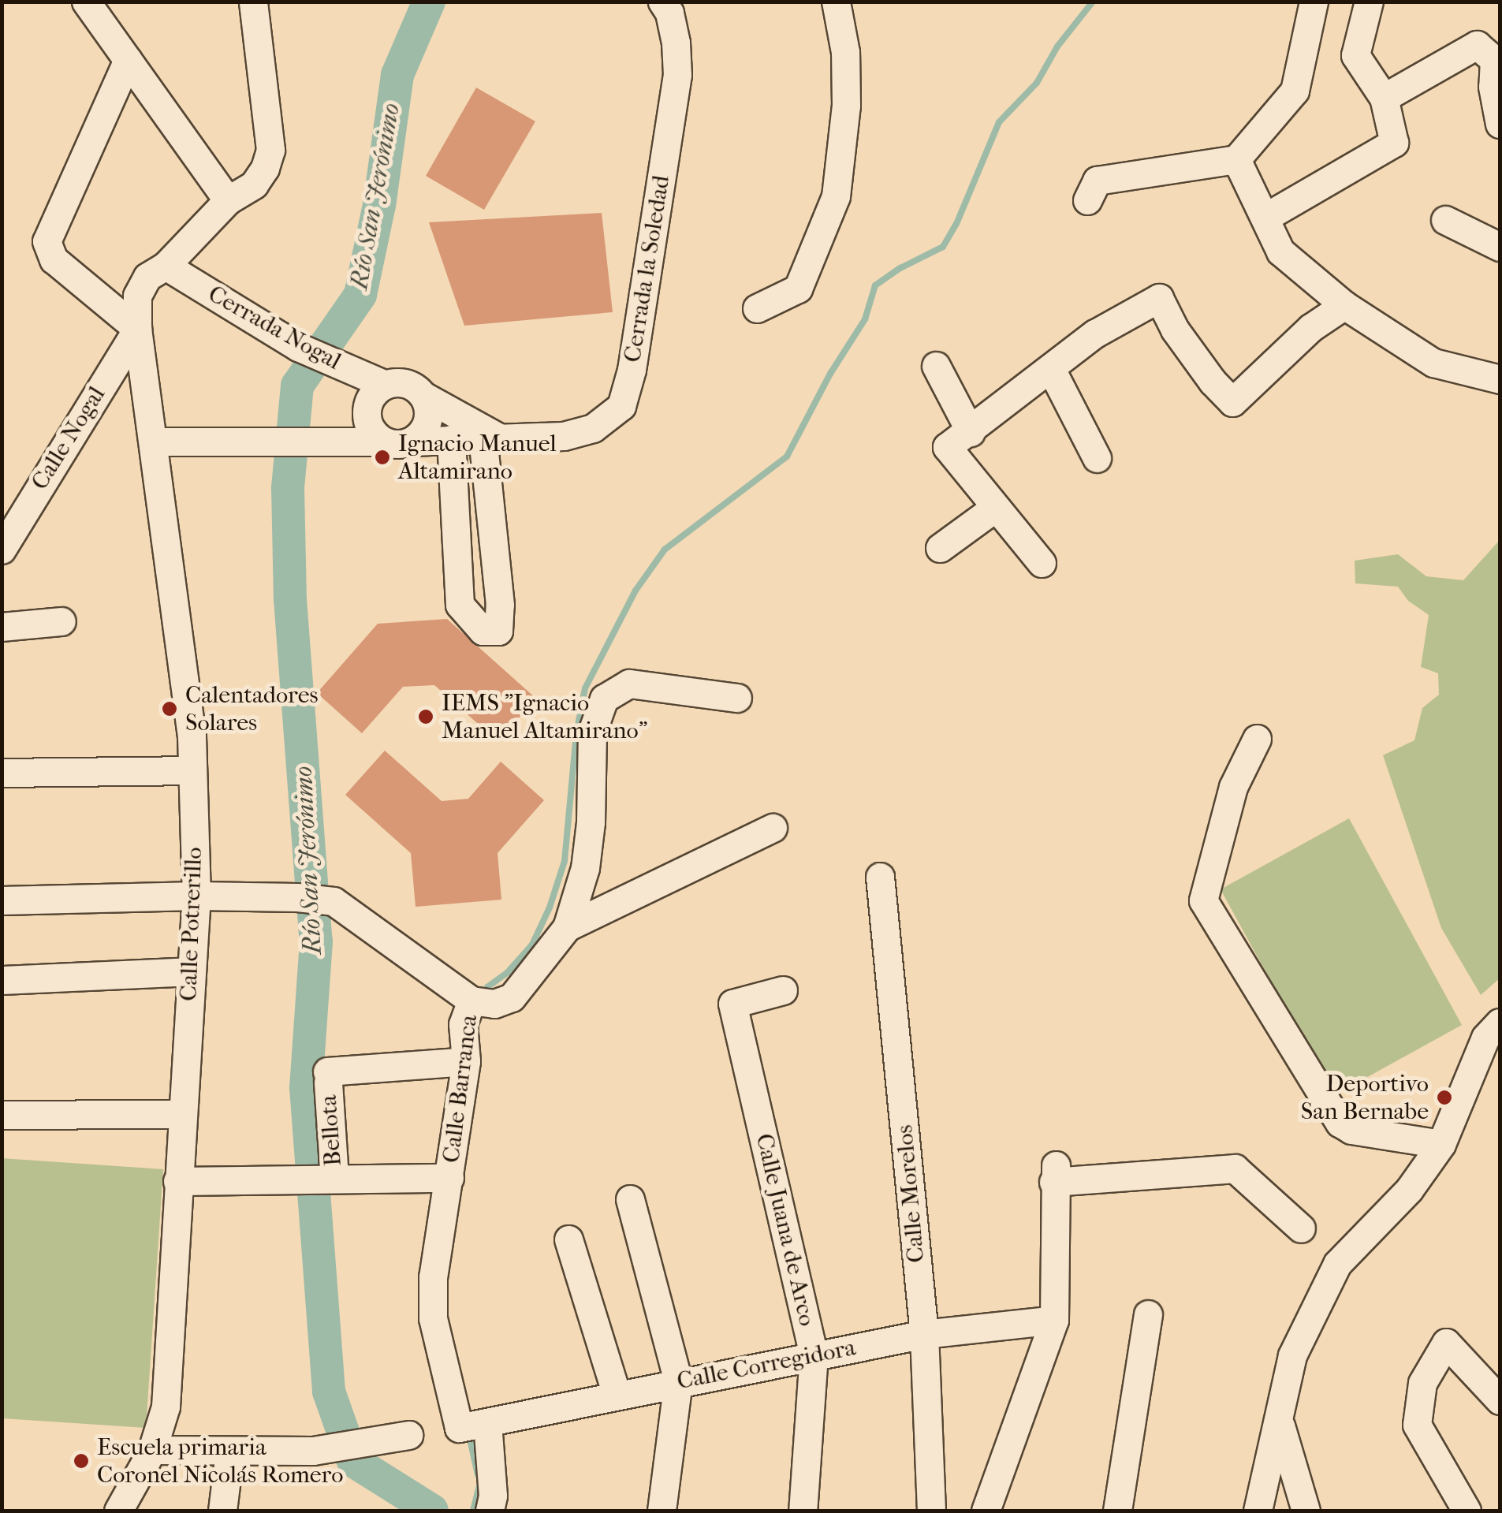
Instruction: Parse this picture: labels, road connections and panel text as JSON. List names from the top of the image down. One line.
{"streets":{"street":["Cerrada la Soledad","Cerrada Nogal","Calle Nogal","Calle Potrerillo","Calle Barranca","Bellota","Calle Morelos","Calle Juana de Arco","Calle Corregidora"]},"crossings":[["Cerrada la Soledad","Cerrada Nogal"],["Cerrada la Soledad","Calle Potrerillo"],["Cerrada Nogal","Calle Potrerillo"],["Calle Nogal","Calle Potrerillo"],["Calle Barranca","Bellota"],["Calle Barranca","Calle Corregidora"],["Calle Morelos","Calle Corregidora"],["Calle Juana de Arco","Calle Corregidora"]],"water":["Río San Jerónimo"],"places":["Ignacio Manuel Altamirano","Calentadores Solares","IEMS \"Ignacio Manuel Altamirano\"","Deportivo San Bernabe","Escuela primaria Coronel Nicolás Romero"]}
